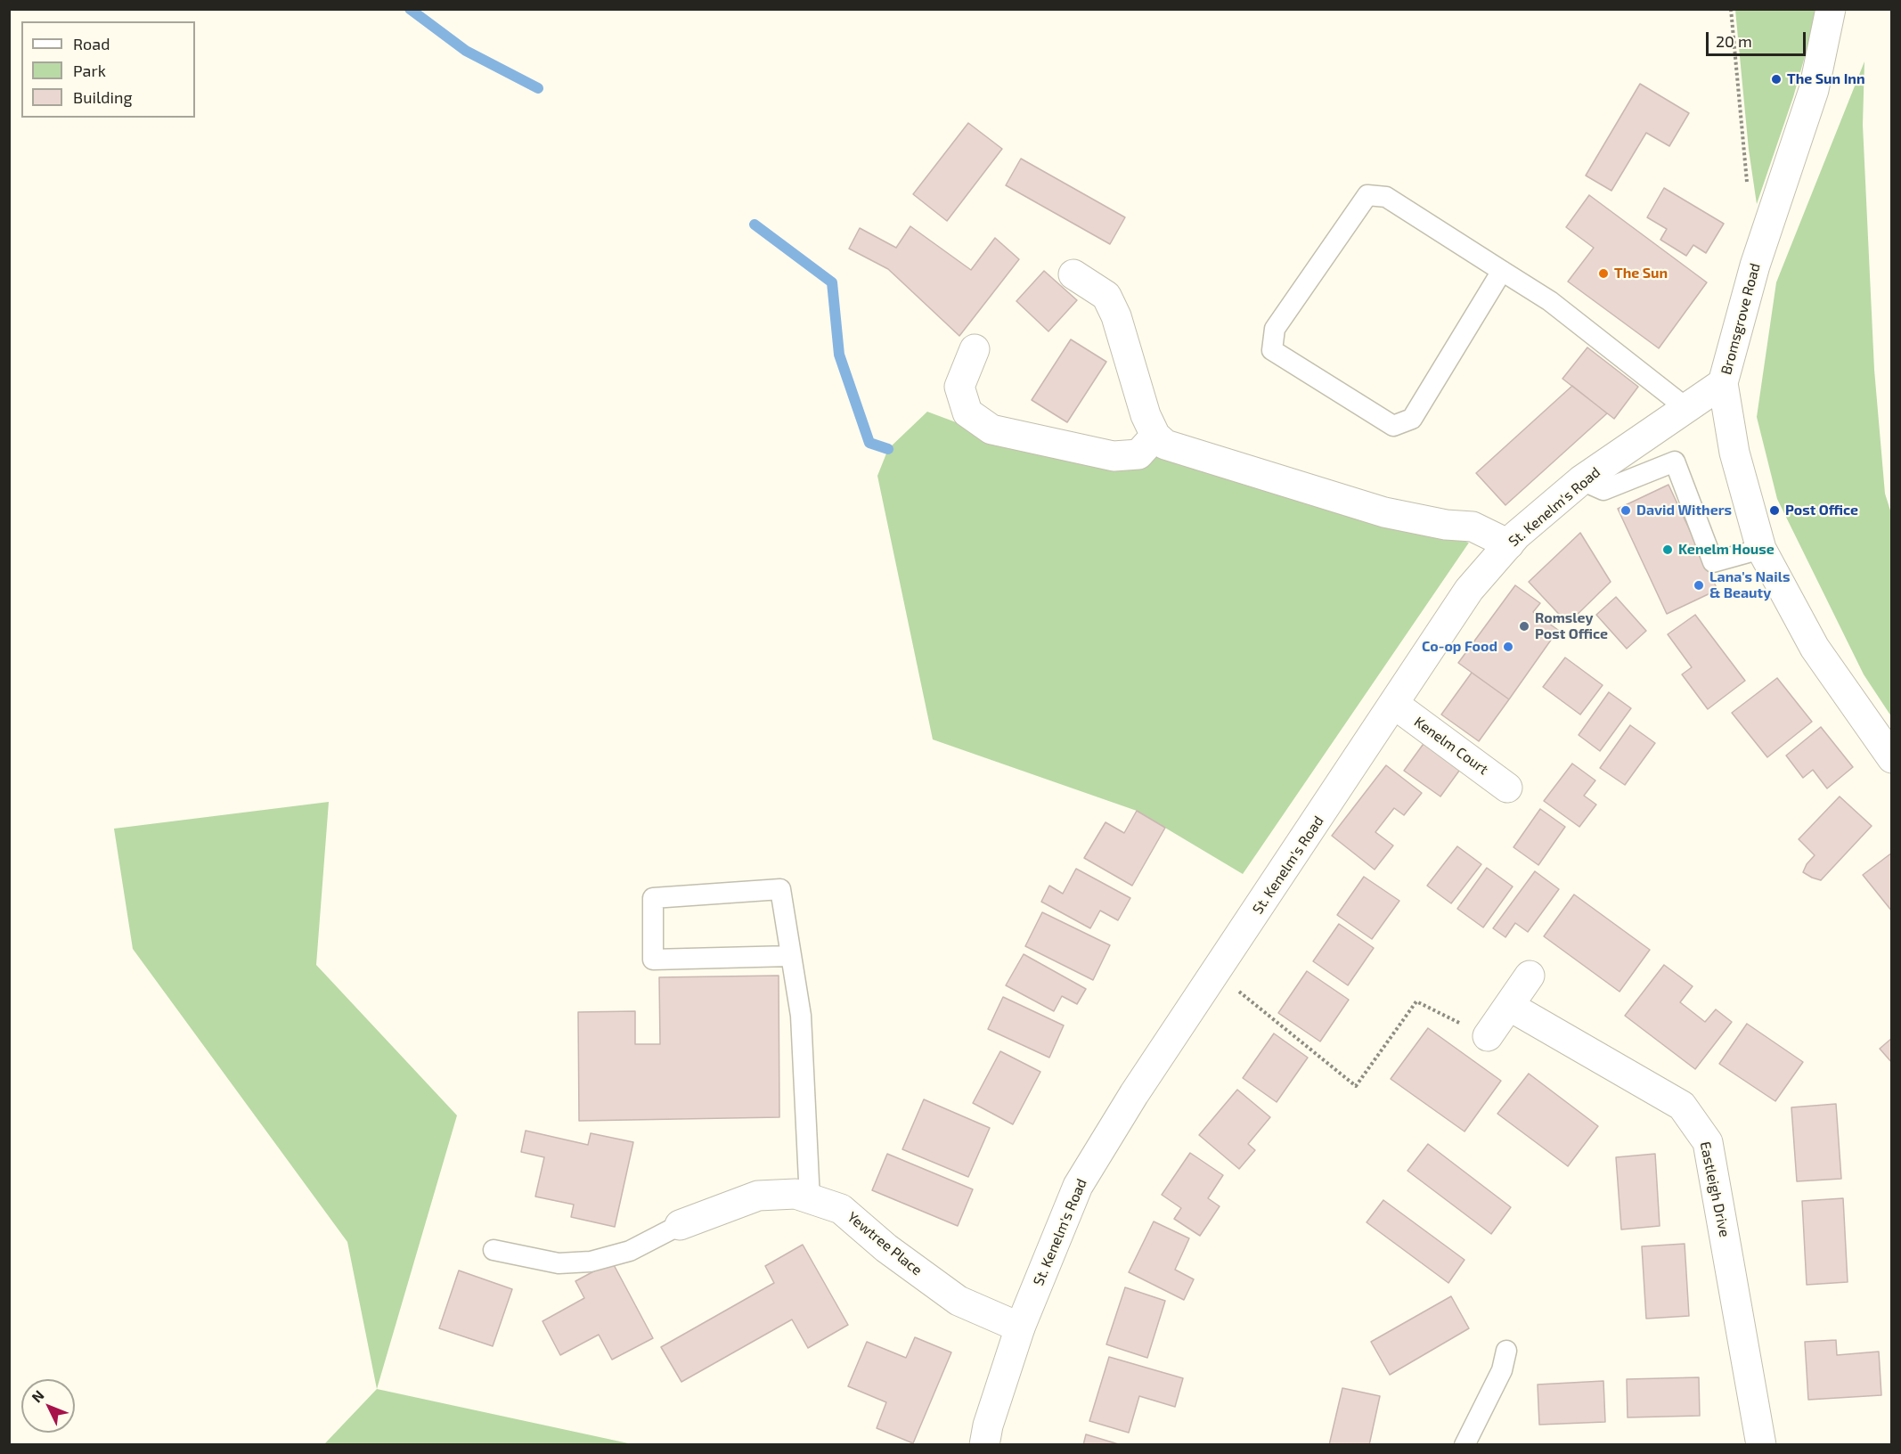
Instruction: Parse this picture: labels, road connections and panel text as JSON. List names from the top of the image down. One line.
{"streets":{"street":["Bromsgrove Road","St. Kenelm's Road","Kenelm Court","Eastleigh Drive","Yewtree Place"]},"crossings":[["Bromsgrove Road","St. Kenelm's Road"],["St. Kenelm's Road","Kenelm Court"],["St. Kenelm's Road","Yewtree Place"]],"places":["The Sun Inn","The Sun","David Withers","Post Office","Kenelm House","Lana's Nails & Beauty","Romsley Post Office","Co-op Food"],"legend":["Road","Park","Building"],"scale_bar":"20 m","north":"top left"}
